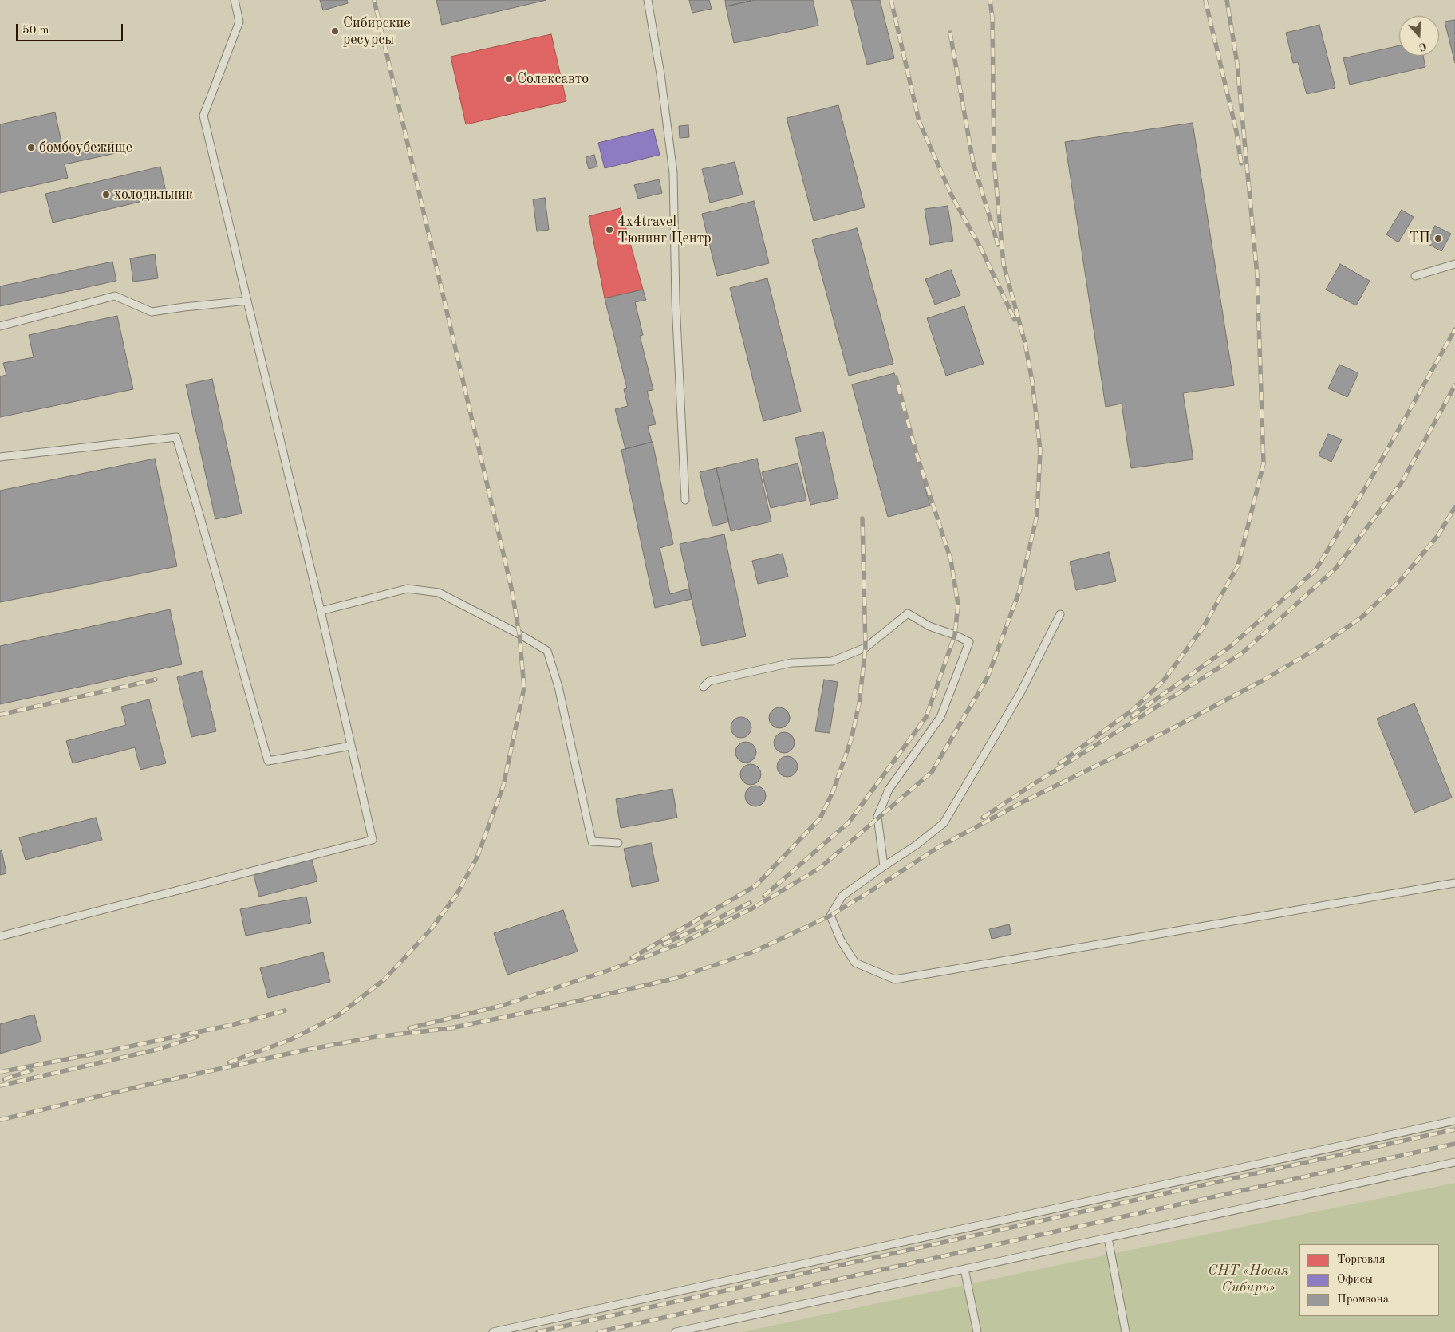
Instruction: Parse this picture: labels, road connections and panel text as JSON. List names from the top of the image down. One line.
{"parks":["СНТ «Новая Сибирь»"],"places":["Сибирские ресурсы","Солексавто","бомбоубежище","холодильник","4x4travel Тюнинг Центр","ТП"],"legend":["Торговля","Офисы","Промзона"],"scale_bar":"50 m","north":"bottom"}
